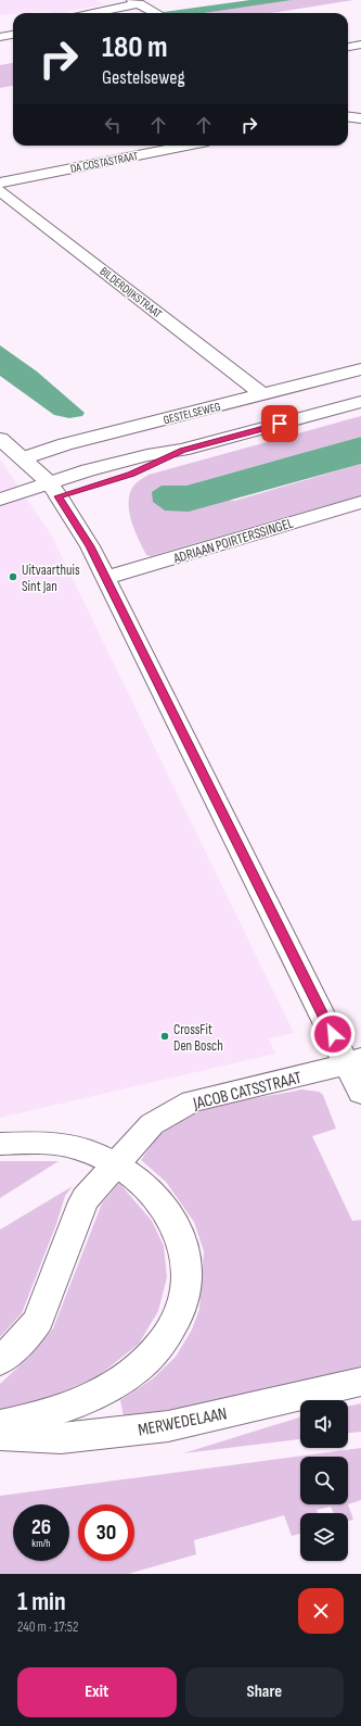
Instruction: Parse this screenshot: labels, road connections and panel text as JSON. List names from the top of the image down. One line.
{"streets":{"street":["DA COSTASTRAAT","BILDERDIJKSTRAAT","GESTELSEWEG","ADRIAAN POIRTERSSINGEL","JACOB CATSSTRAAT","MERWEDELAAN"]},"crossings":[["BILDERDIJKSTRAAT","GESTELSEWEG"]],"places":["Uitvaarthuis Sint Jan","CrossFit Den Bosch"],"page":{"turn":["180 m","Gestelseweg"],"speed":"26 km/h","limit":"30","heading":["1 min","240 m · 17:52"],"buttons":["Exit","Share"]}}
